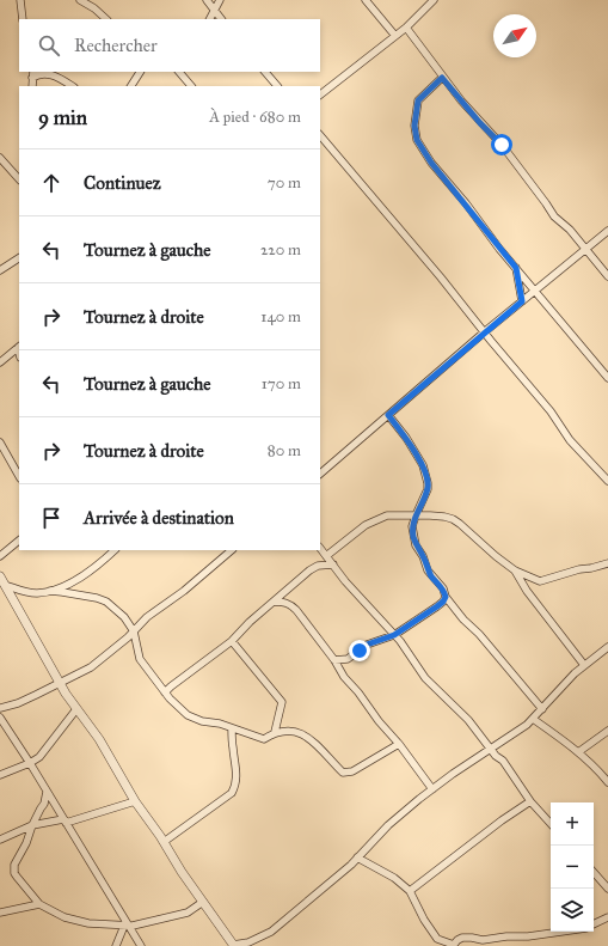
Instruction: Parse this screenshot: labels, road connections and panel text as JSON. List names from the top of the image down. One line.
{"north":"top right","page":{"search":"Rechercher","heading":["9 min","À pied · 680 m"],"list":[["Continuez","70 m"],["Tournez à gauche","220 m"],["Tournez à droite","140 m"],["Tournez à gauche","170 m"],["Tournez à droite","80 m"],"Arrivée à destination"],"map_buttons":["+","−"]}}
